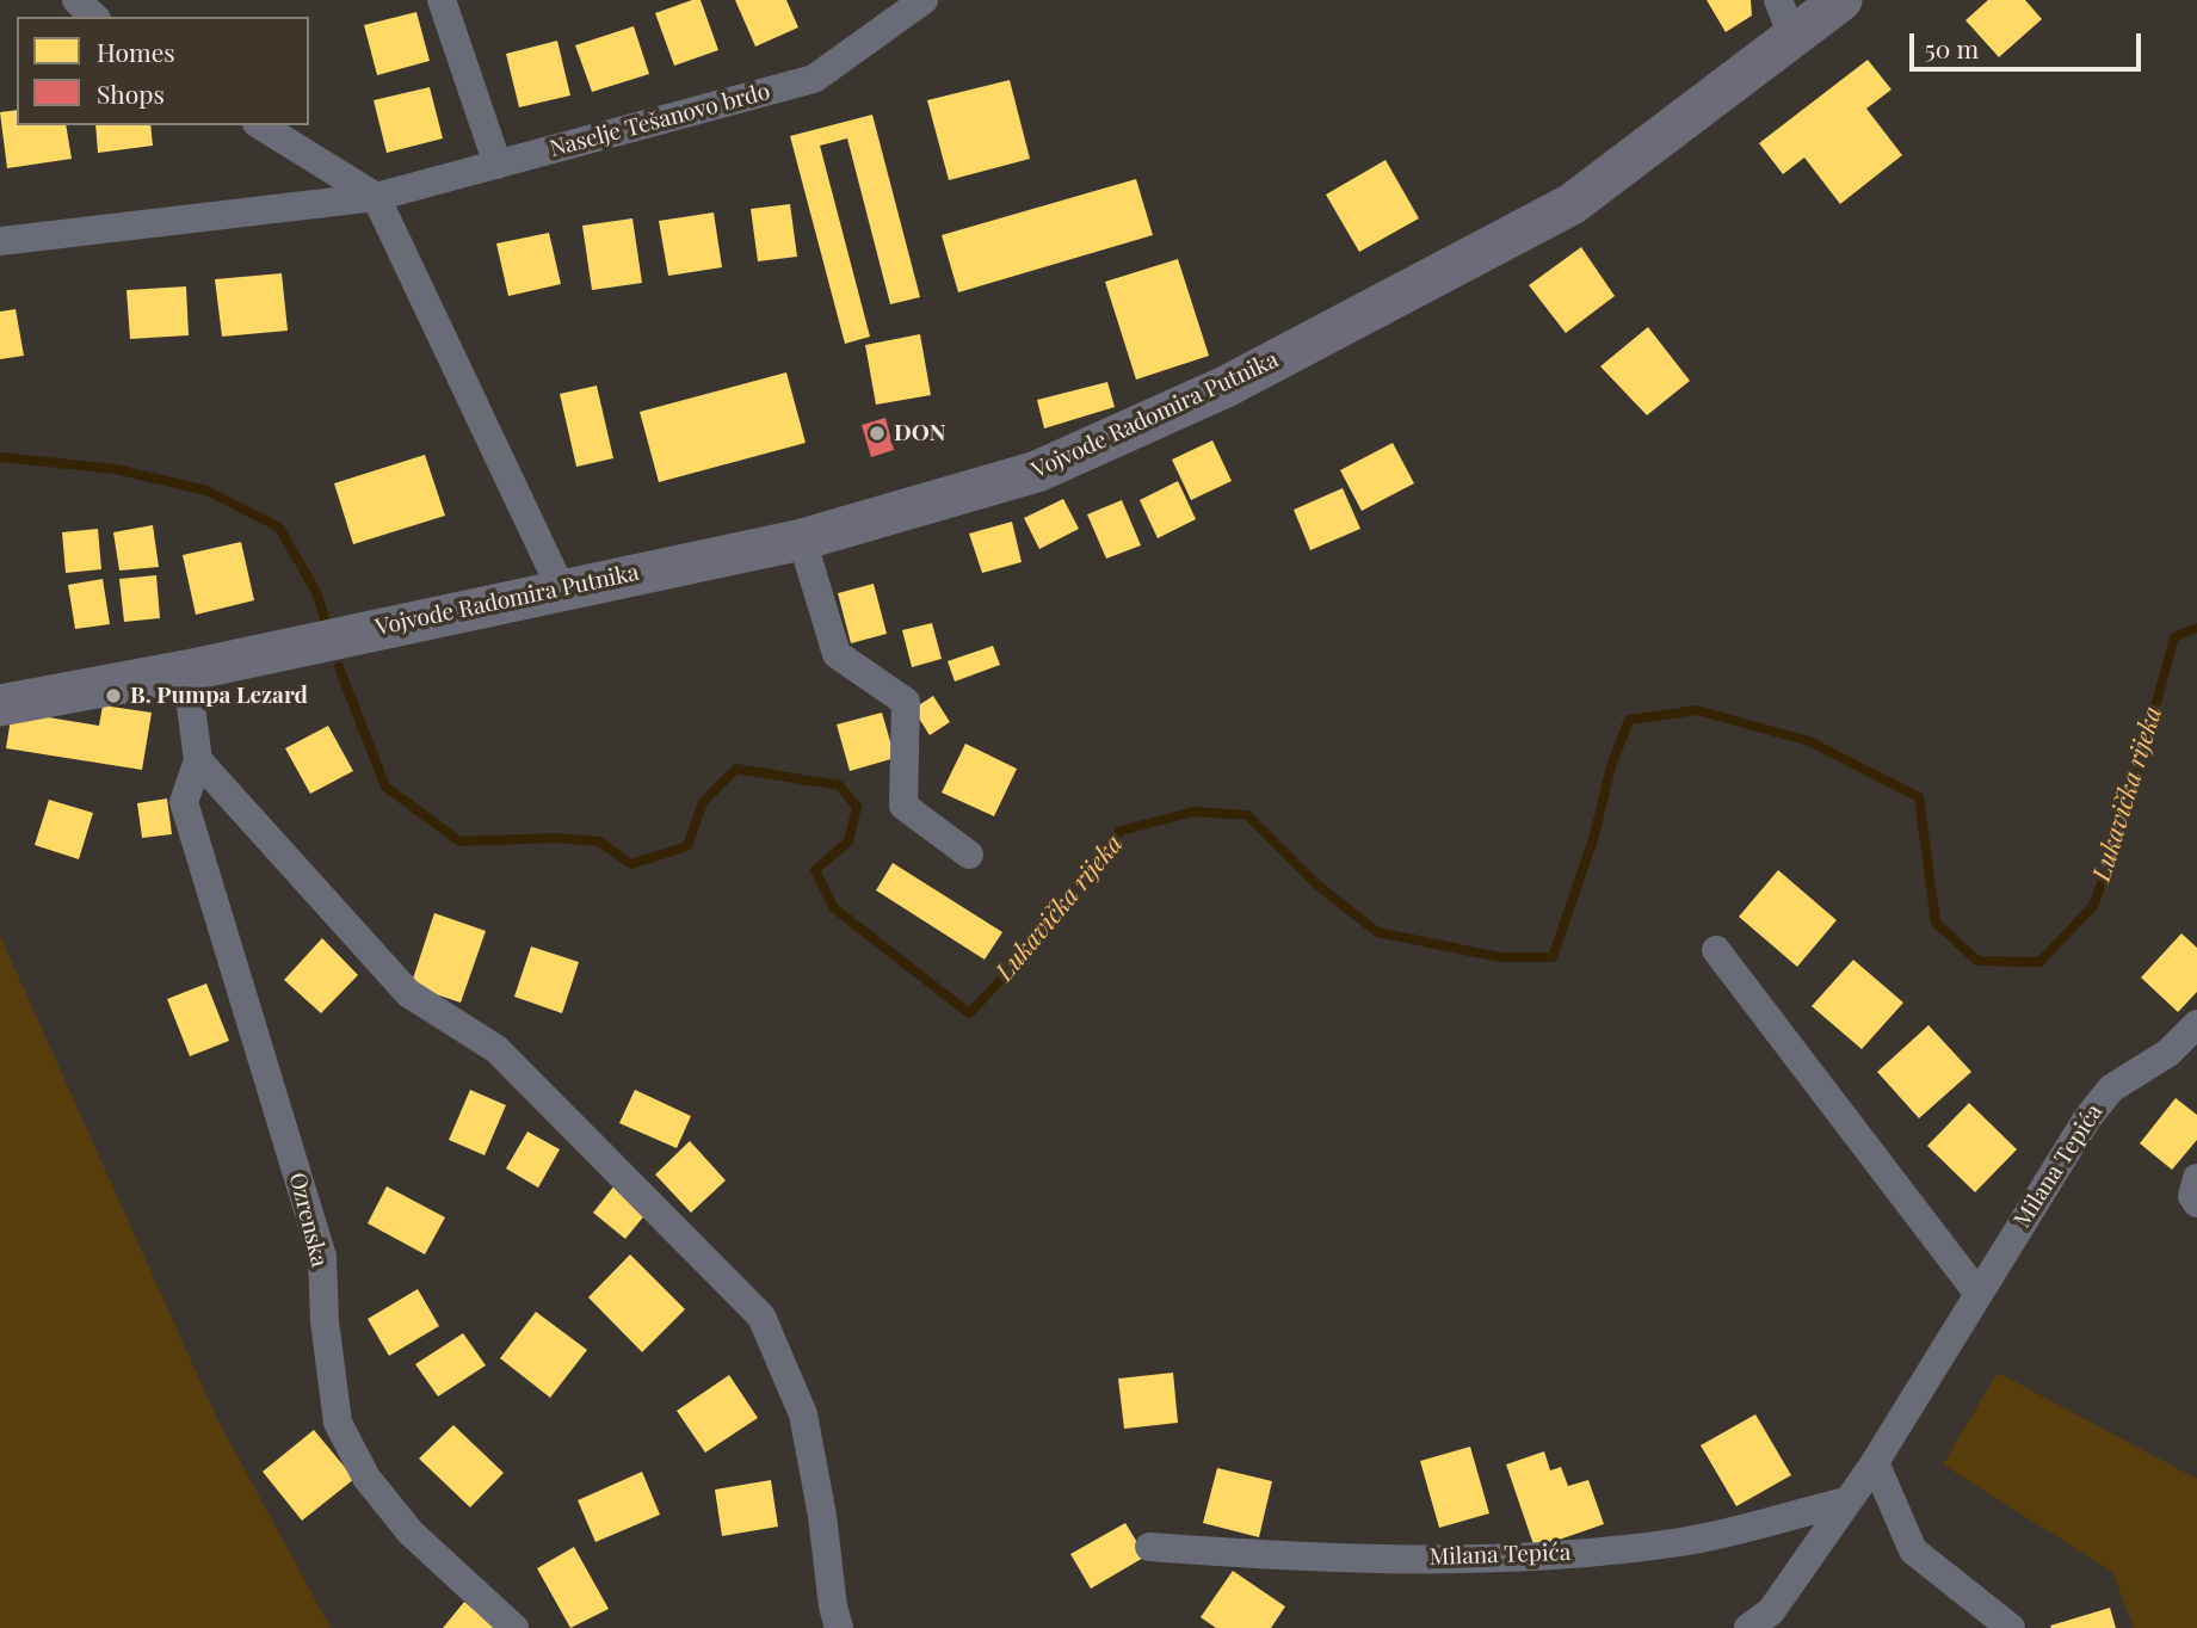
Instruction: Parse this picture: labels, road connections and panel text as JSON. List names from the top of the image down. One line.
{"streets":{"main road":["Vojvode Radomira Putnika"],"street":["Naselje Tešanovo brdo","Milana Tepića","Ozrenska"]},"water":["Lukavička rijeka"],"places":["DON","B. Pumpa Lezard"],"legend":["Homes","Shops"],"scale_bar":"50 m"}
